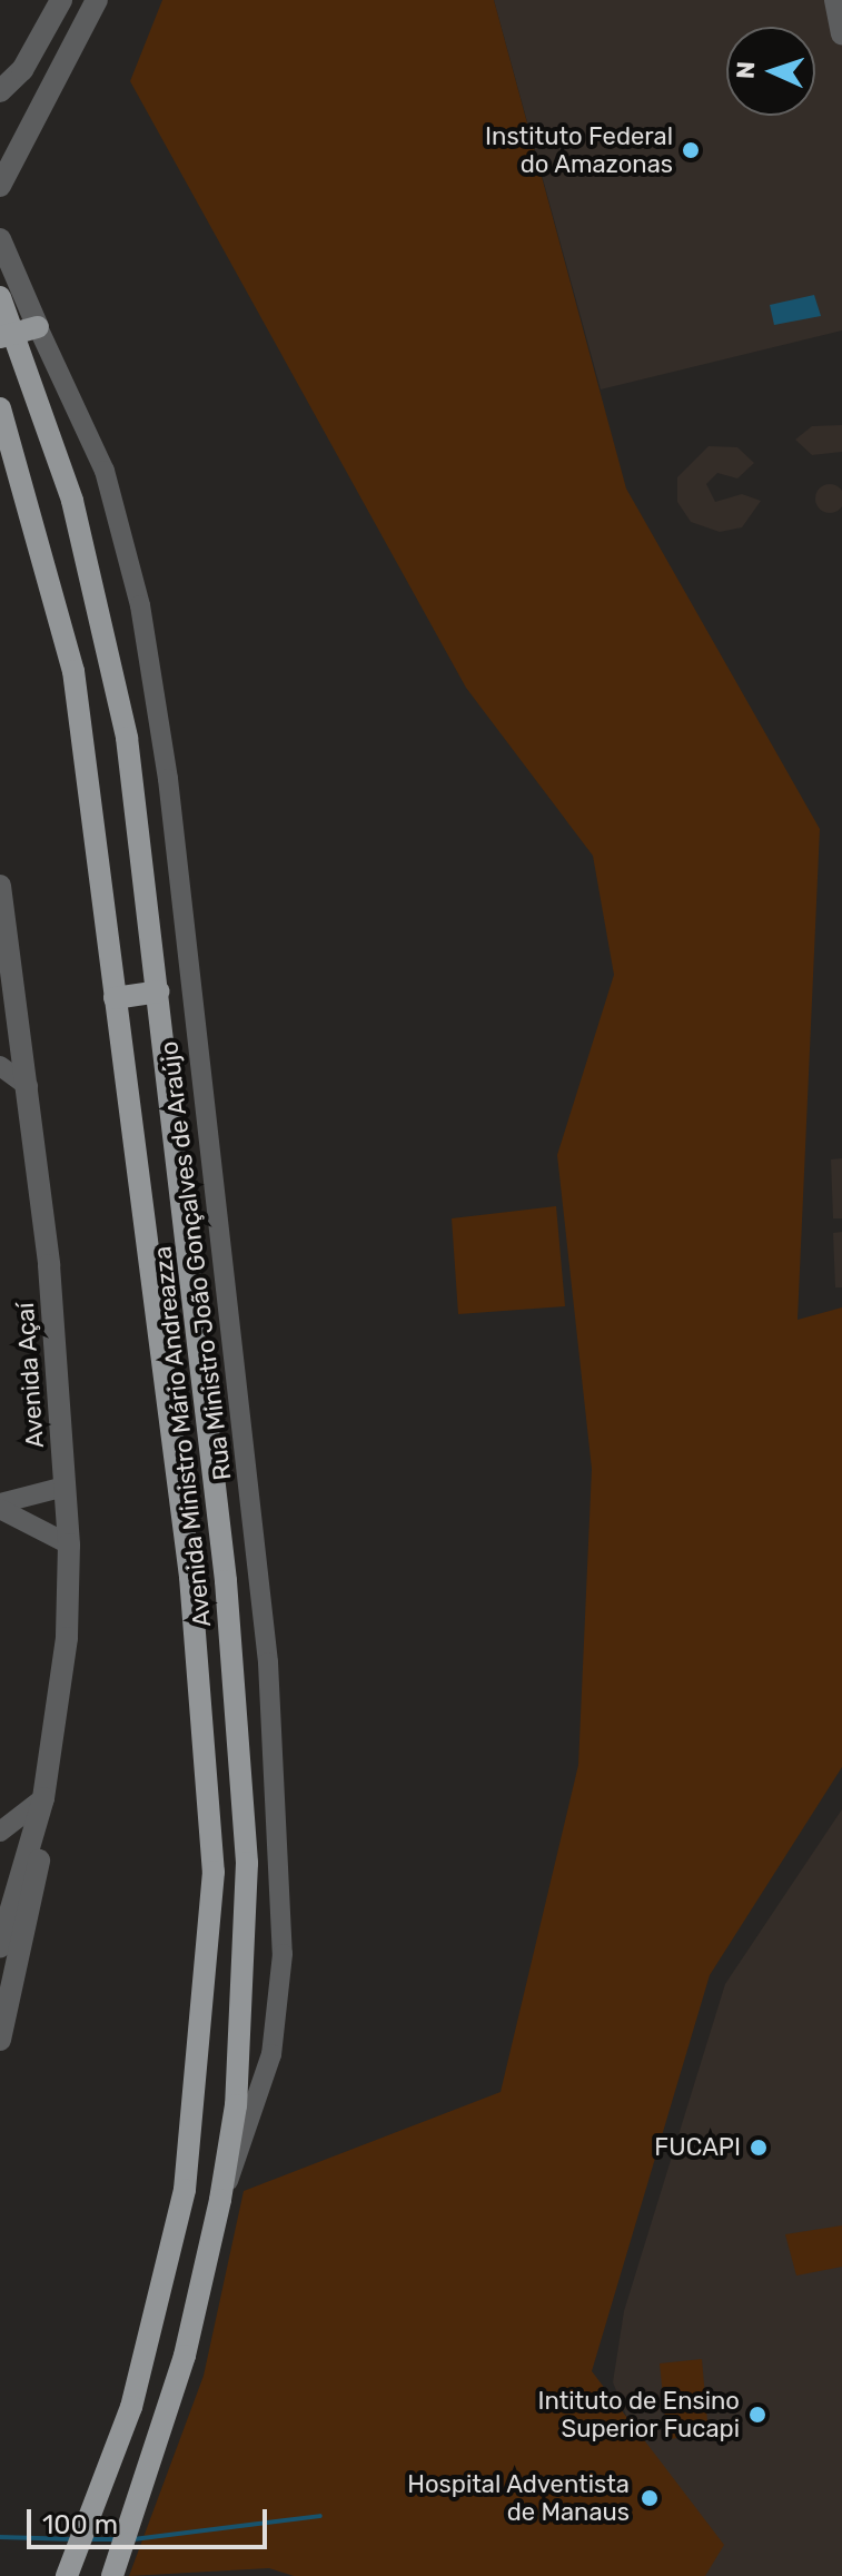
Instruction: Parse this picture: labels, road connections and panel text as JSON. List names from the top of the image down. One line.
{"streets":{"main road":["Avenida Ministro Mário Andreazza"],"street":["Rua Ministro João Gonçalves de Araújo","Avenida Açaí"]},"crossings":[["Rua Ministro João Gonçalves de Araújo","Avenida Ministro Mário Andreazza"]],"places":["Instituto Federal do Amazonas","FUCAPI","Intituto de Ensino Superior Fucapi","Hospital Adventista de Manaus"],"scale_bar":"100 m","north":"left"}
